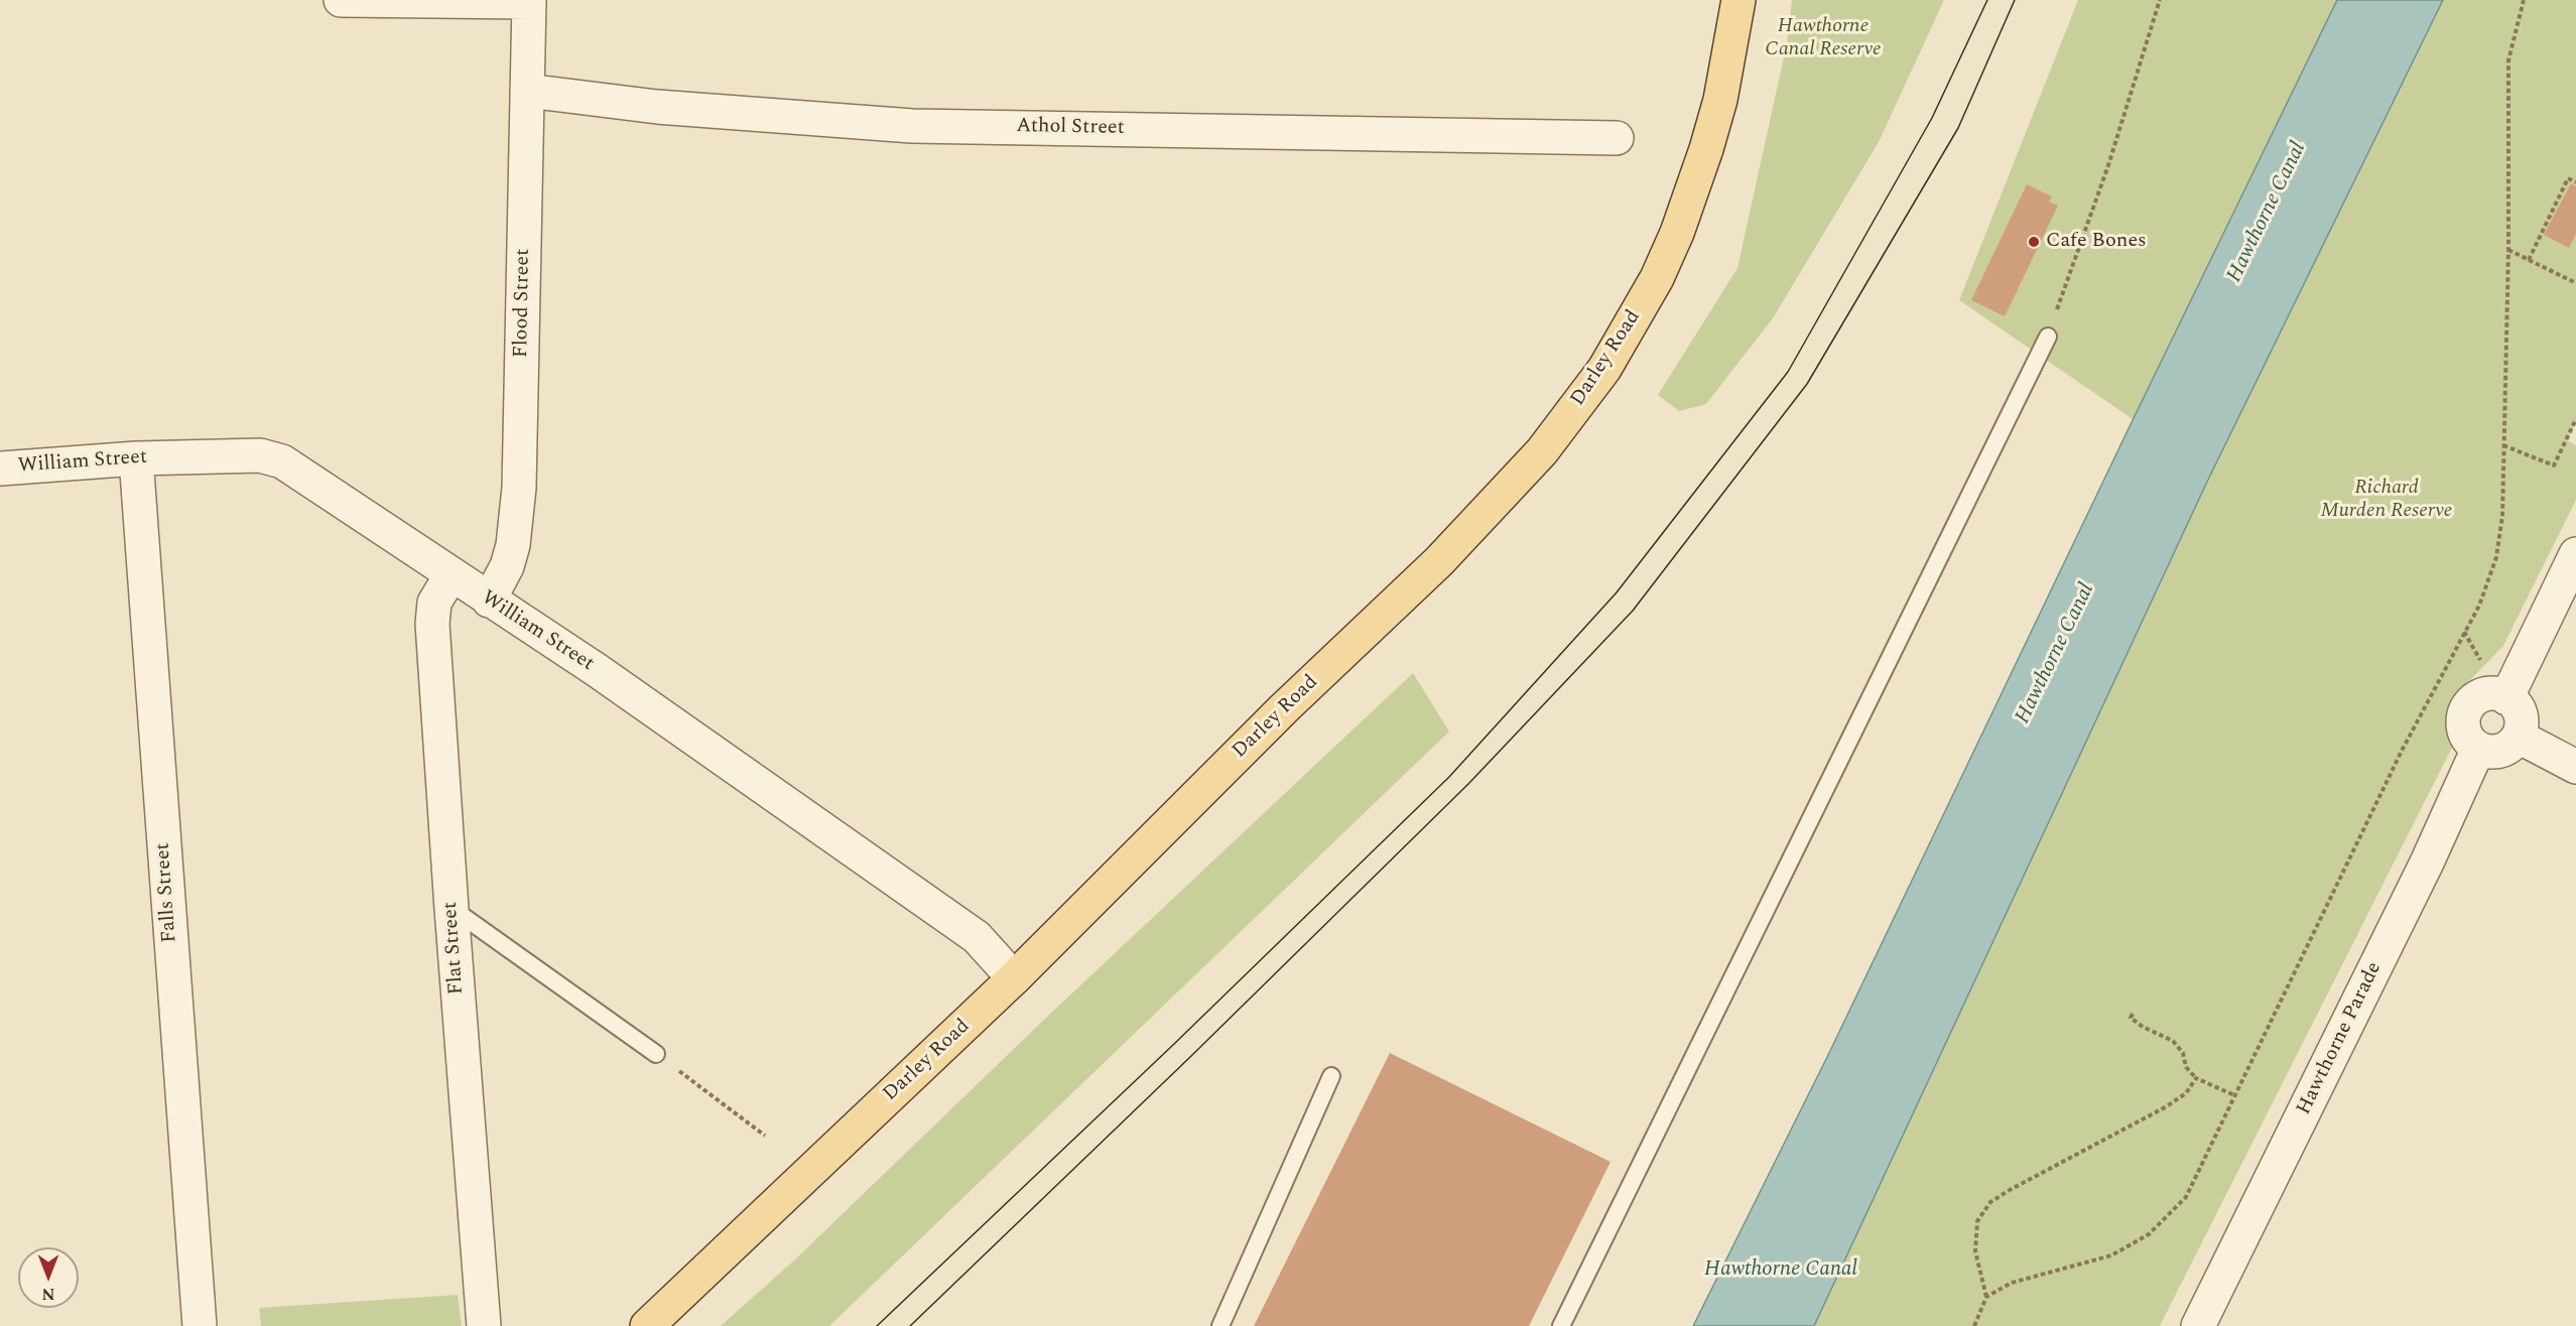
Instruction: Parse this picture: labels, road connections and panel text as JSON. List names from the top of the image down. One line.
{"streets":{"main road":["Darley Road"],"street":["Athol Street","Flood Street","William Street","Falls Street","Flat Street","Hawthorne Parade"]},"crossings":[["Athol Street","Flood Street"],["Flood Street","William Street"],["Darley Road","William Street"],["William Street","Falls Street"],["William Street","Flat Street"]],"water":["Hawthorne Canal"],"parks":["Hawthorne Canal Reserve","Richard Murden Reserve"],"places":["Cafe Bones"],"north":"bottom"}
